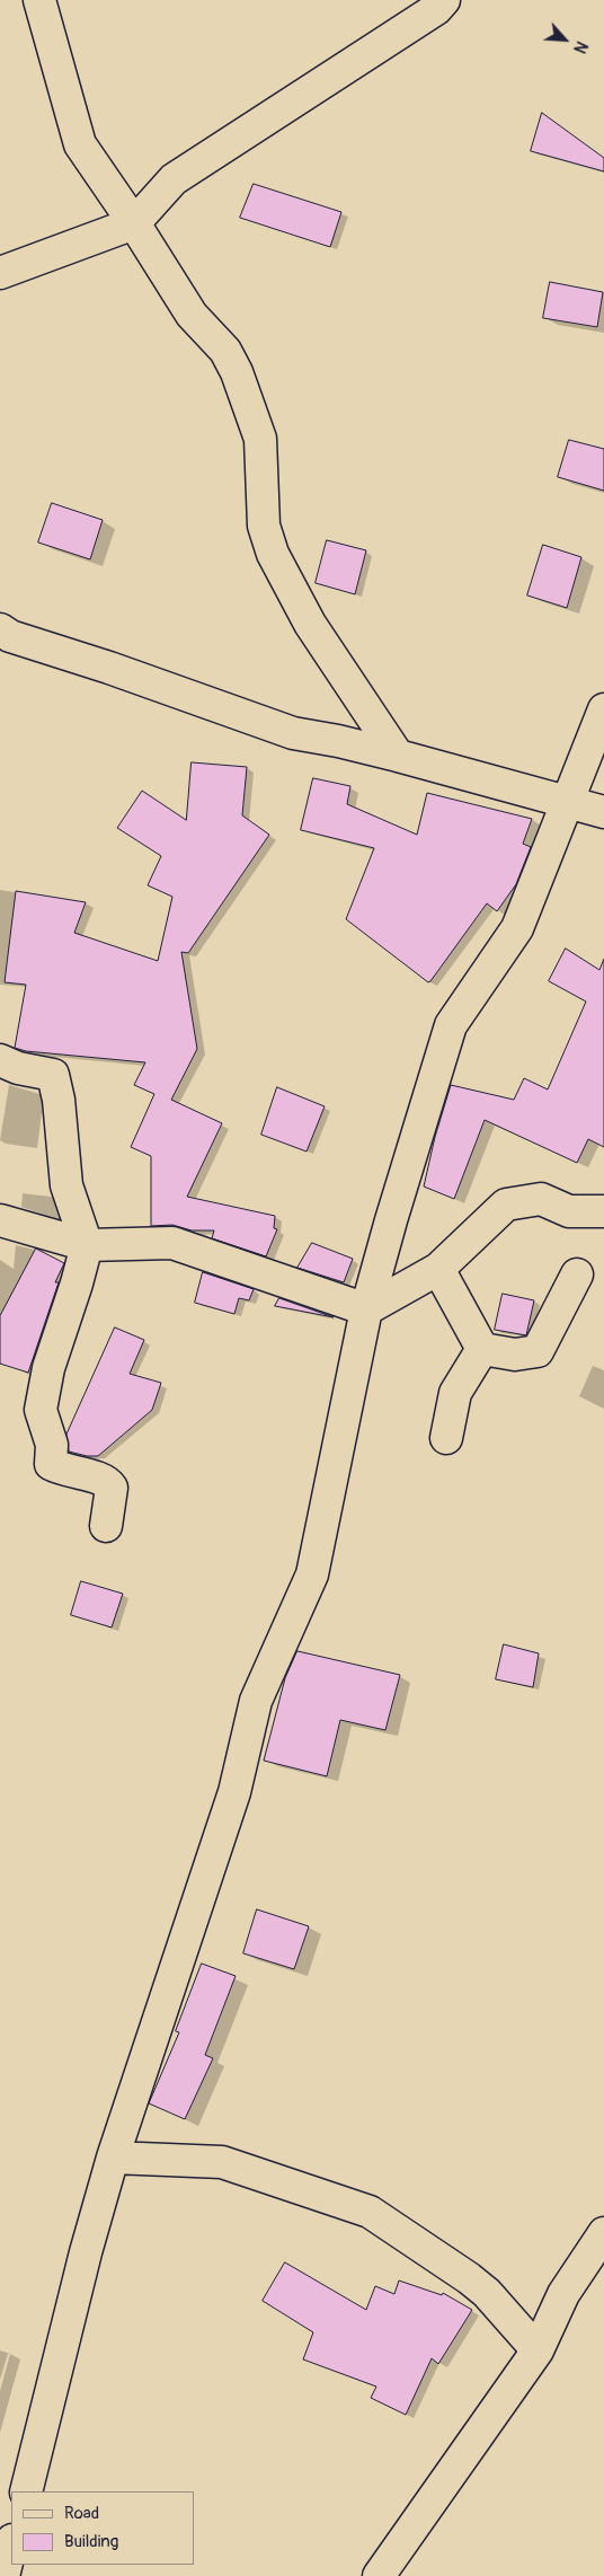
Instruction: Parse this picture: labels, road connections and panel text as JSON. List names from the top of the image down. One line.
{"legend":["Road","Building"],"north":"bottom right"}
